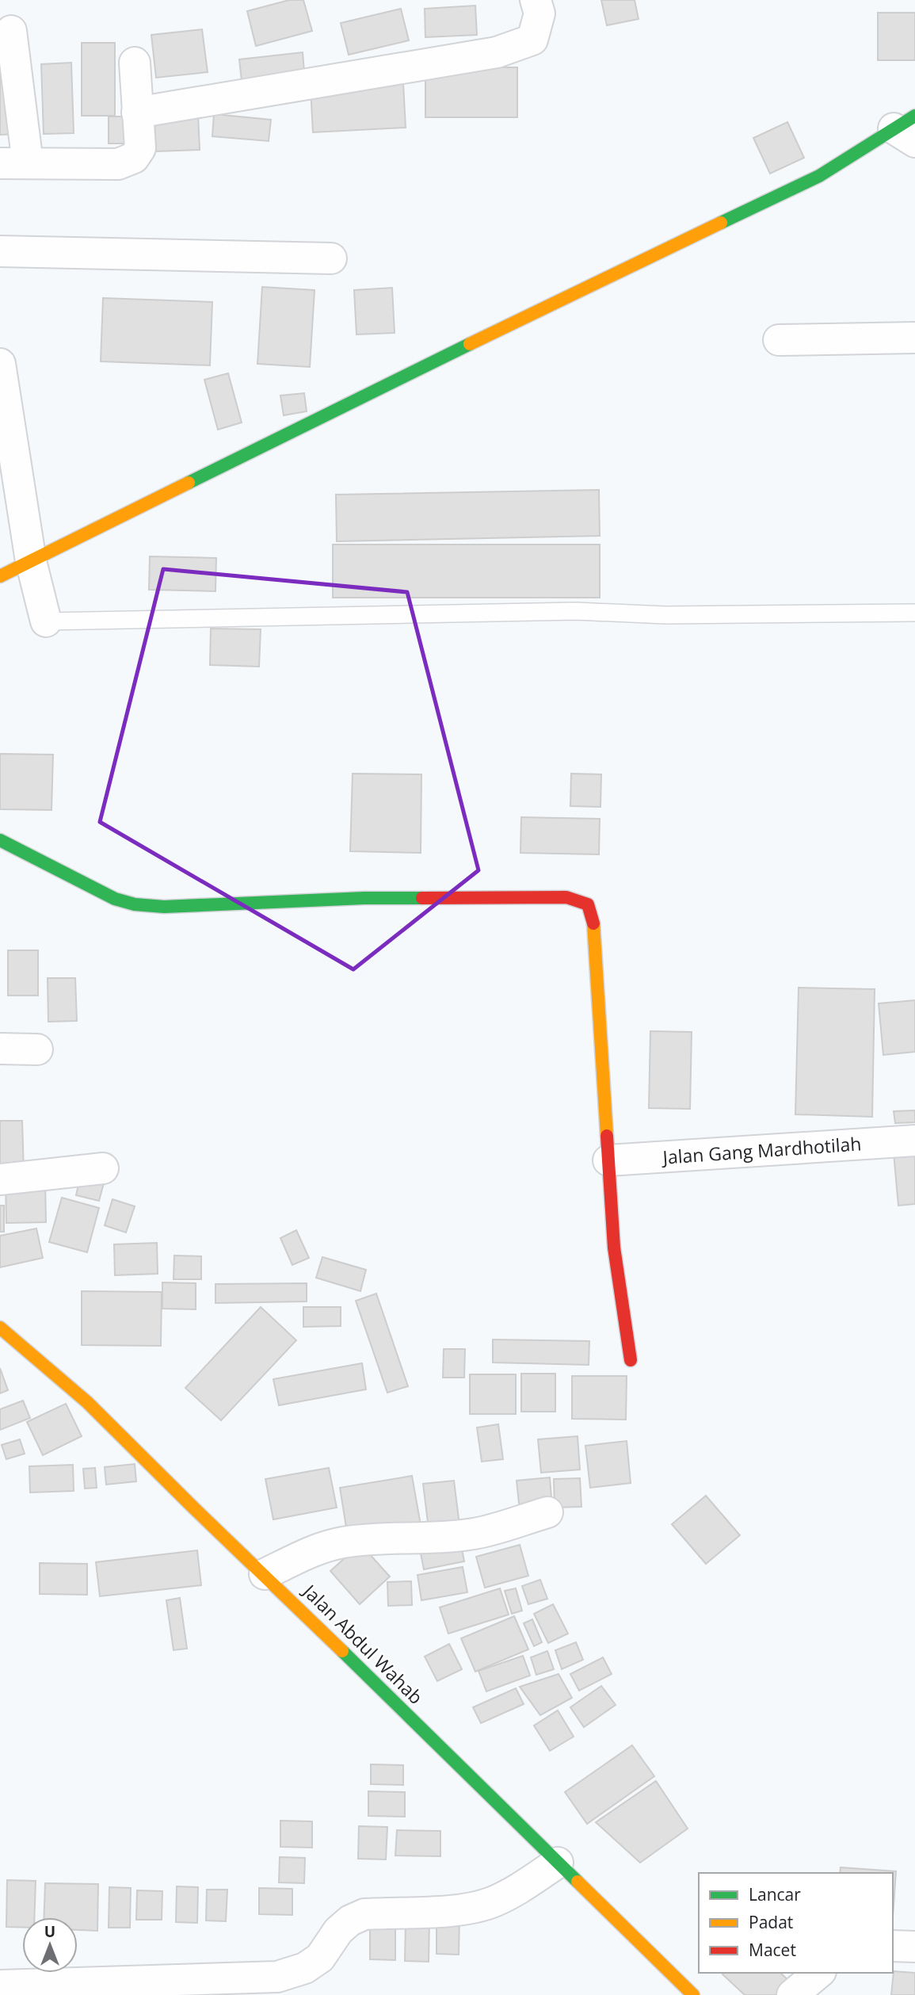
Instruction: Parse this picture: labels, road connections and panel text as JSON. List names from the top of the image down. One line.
{"streets":{"street":["Jalan Gang Mardhotilah","Jalan Abdul Wahab"]},"legend":["Lancar","Padat","Macet"],"north":"top"}
